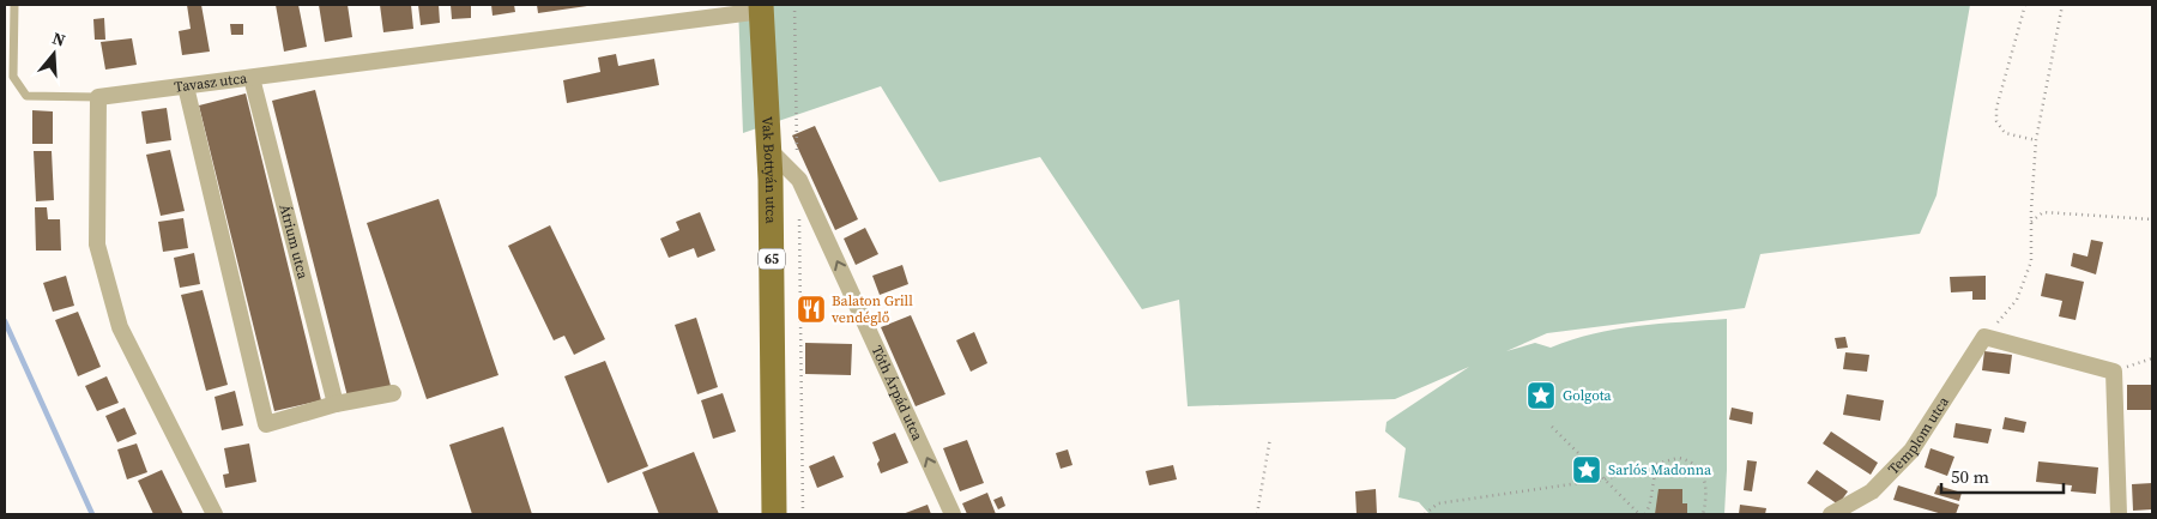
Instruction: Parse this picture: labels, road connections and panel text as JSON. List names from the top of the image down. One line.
{"streets":{"main road":["Vak Bottyán utca","65"],"street":["Tavasz utca","Átrium utca","Tóth Árpád utca","Templom utca"]},"crossings":[["Tavasz utca","Vak Bottyán utca"],["Tavasz utca","Átrium utca"],["Vak Bottyán utca","Tóth Árpád utca"]],"one_way":["Tóth Árpád utca"],"places":{"restaurant":["Balaton Grill vendéglő"],"place":["Golgota","Sarlós Madonna"]},"scale_bar":"50 m","north":"top"}
